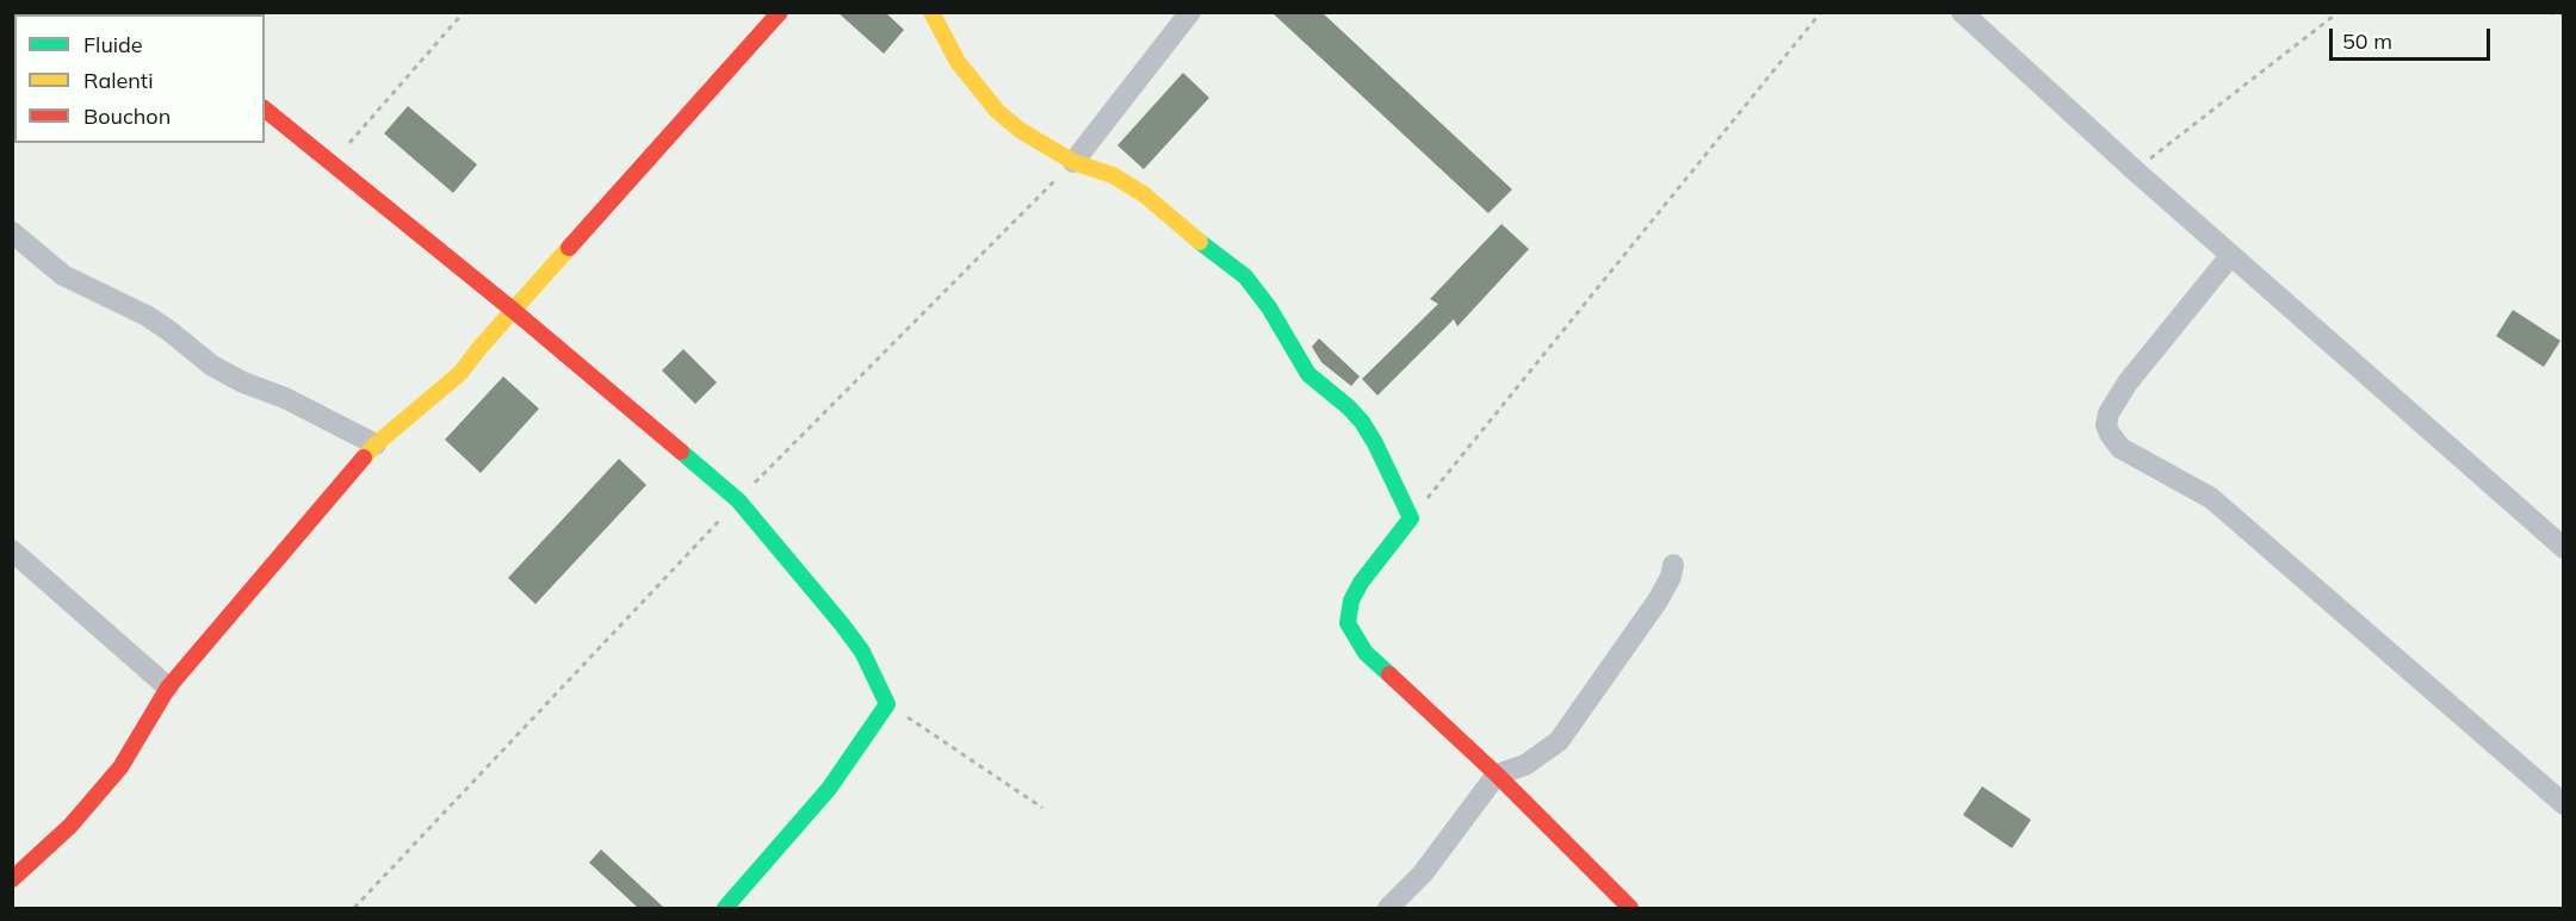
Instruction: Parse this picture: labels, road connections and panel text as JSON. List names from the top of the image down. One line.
{"legend":["Fluide","Ralenti","Bouchon"],"scale_bar":"50 m"}
